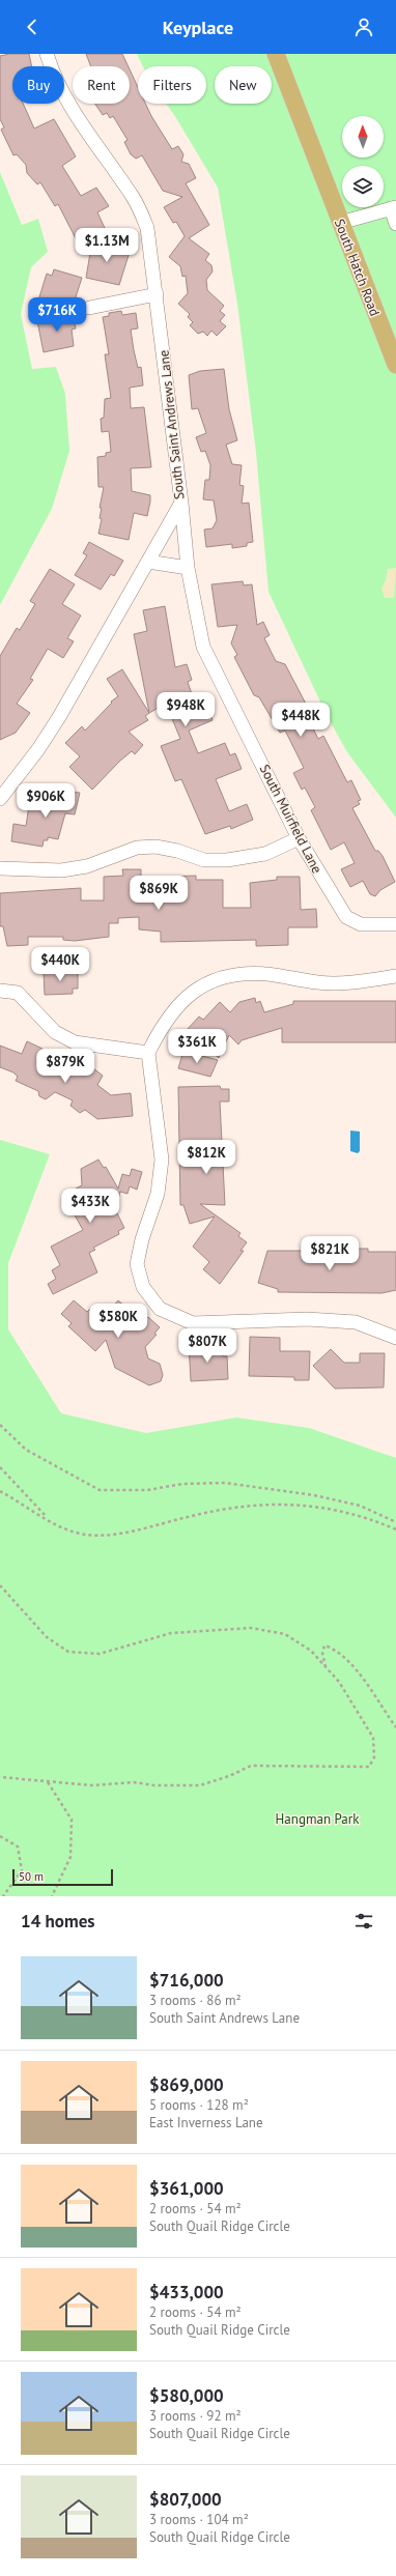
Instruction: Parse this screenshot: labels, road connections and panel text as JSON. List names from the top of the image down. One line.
{"streets":{"main road":["South Hatch Road"],"street":["South Saint Andrews Lane","South Muirfield Lane"]},"crossings":[["South Saint Andrews Lane","South Muirfield Lane"]],"parks":["Hangman Park"],"scale_bar":"50 m","north":"top","page":{"header":"Keyplace","chip":["Buy","Rent","Filters","New"],"price":["$1.13M","$716K","$948K","$448K","$906K","$869K","$440K","$361K","$879K","$812K","$433K","$821K","$580K","$807K"],"scale":"50 m","heading":"14 homes","list":[{"name":"$716,000","note":"3 rooms · 86 m² · South Saint Andrews Lane"},{"name":"$869,000","note":"5 rooms · 128 m² · East Inverness Lane"},{"name":"$361,000","note":"2 rooms · 54 m² · South Quail Ridge Circle"},{"name":"$433,000","note":"2 rooms · 54 m² · South Quail Ridge Circle"},{"name":"$580,000","note":"3 rooms · 92 m² · South Quail Ridge Circle"},{"name":"$807,000","note":"3 rooms · 104 m² · South Quail Ridge Circle"}]}}
